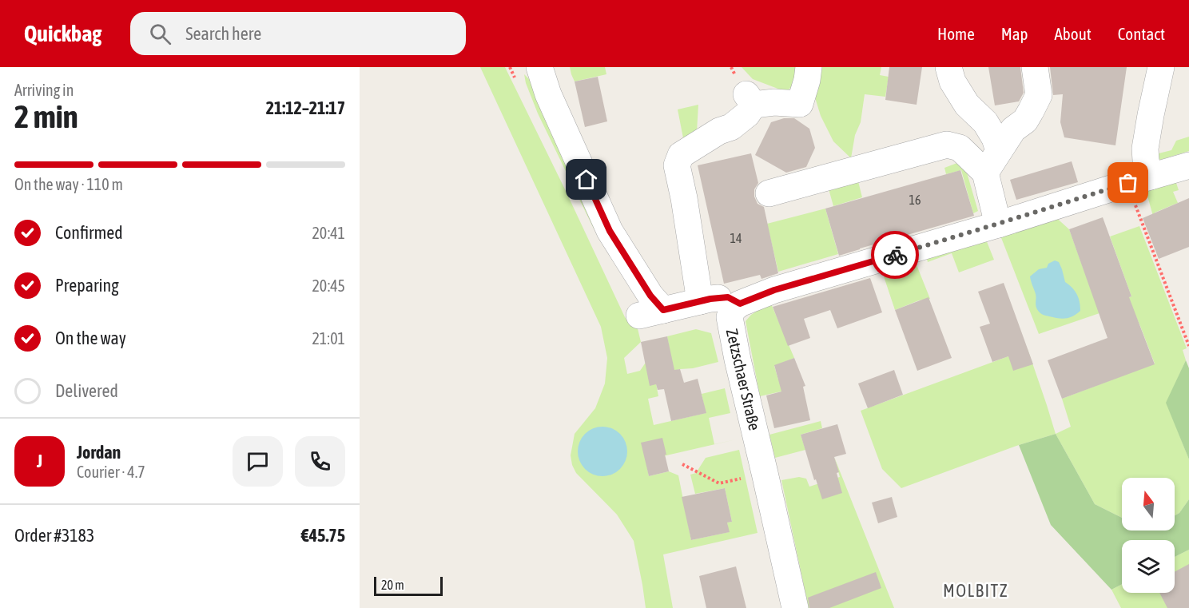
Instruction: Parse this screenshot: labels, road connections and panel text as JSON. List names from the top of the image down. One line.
{"streets":{"street":["Zetzschaer Straße"]},"districts":["MOLBITZ"],"house_numbers":["16","14"],"scale_bar":"20 m","north":"top","page":{"header":"Quickbag","search":"Search here","nav":["Home","Map","About","Contact"],"heading":["2 min","Arriving in","21:12–21:17"],"panel":["Jordan","Courier · 4.7","Order #3183","€45.75"],"bar":"On the way · 110 m","list":[["Confirmed","20:41"],["Preparing","20:45"],["On the way","21:01"],"Delivered"],"round":"J","scale":"20 m"}}
